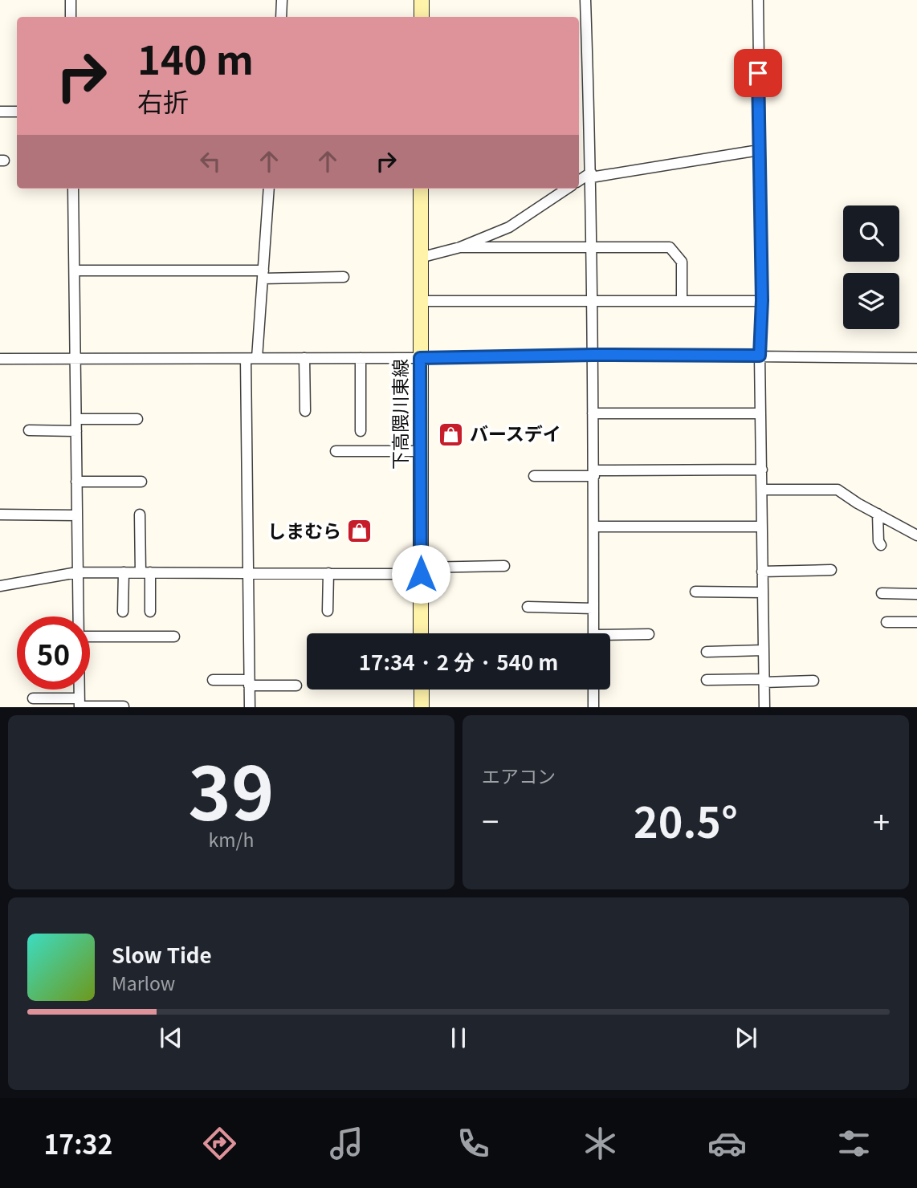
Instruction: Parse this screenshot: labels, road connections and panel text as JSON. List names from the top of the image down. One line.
{"streets":{"main road":["下高隈川東線"]},"places":{"shop":["バースデイ","しまむら"]},"page":{"turn":["140 m","右折"],"limit":"50","trip":"17:34 · 2 分 · 540 m","tile":[["39","km/h"],"エアコン"],"heat":["−","20.5°","+"],"song":["Slow Tide","Marlow"],"tabs":"17:32"}}
